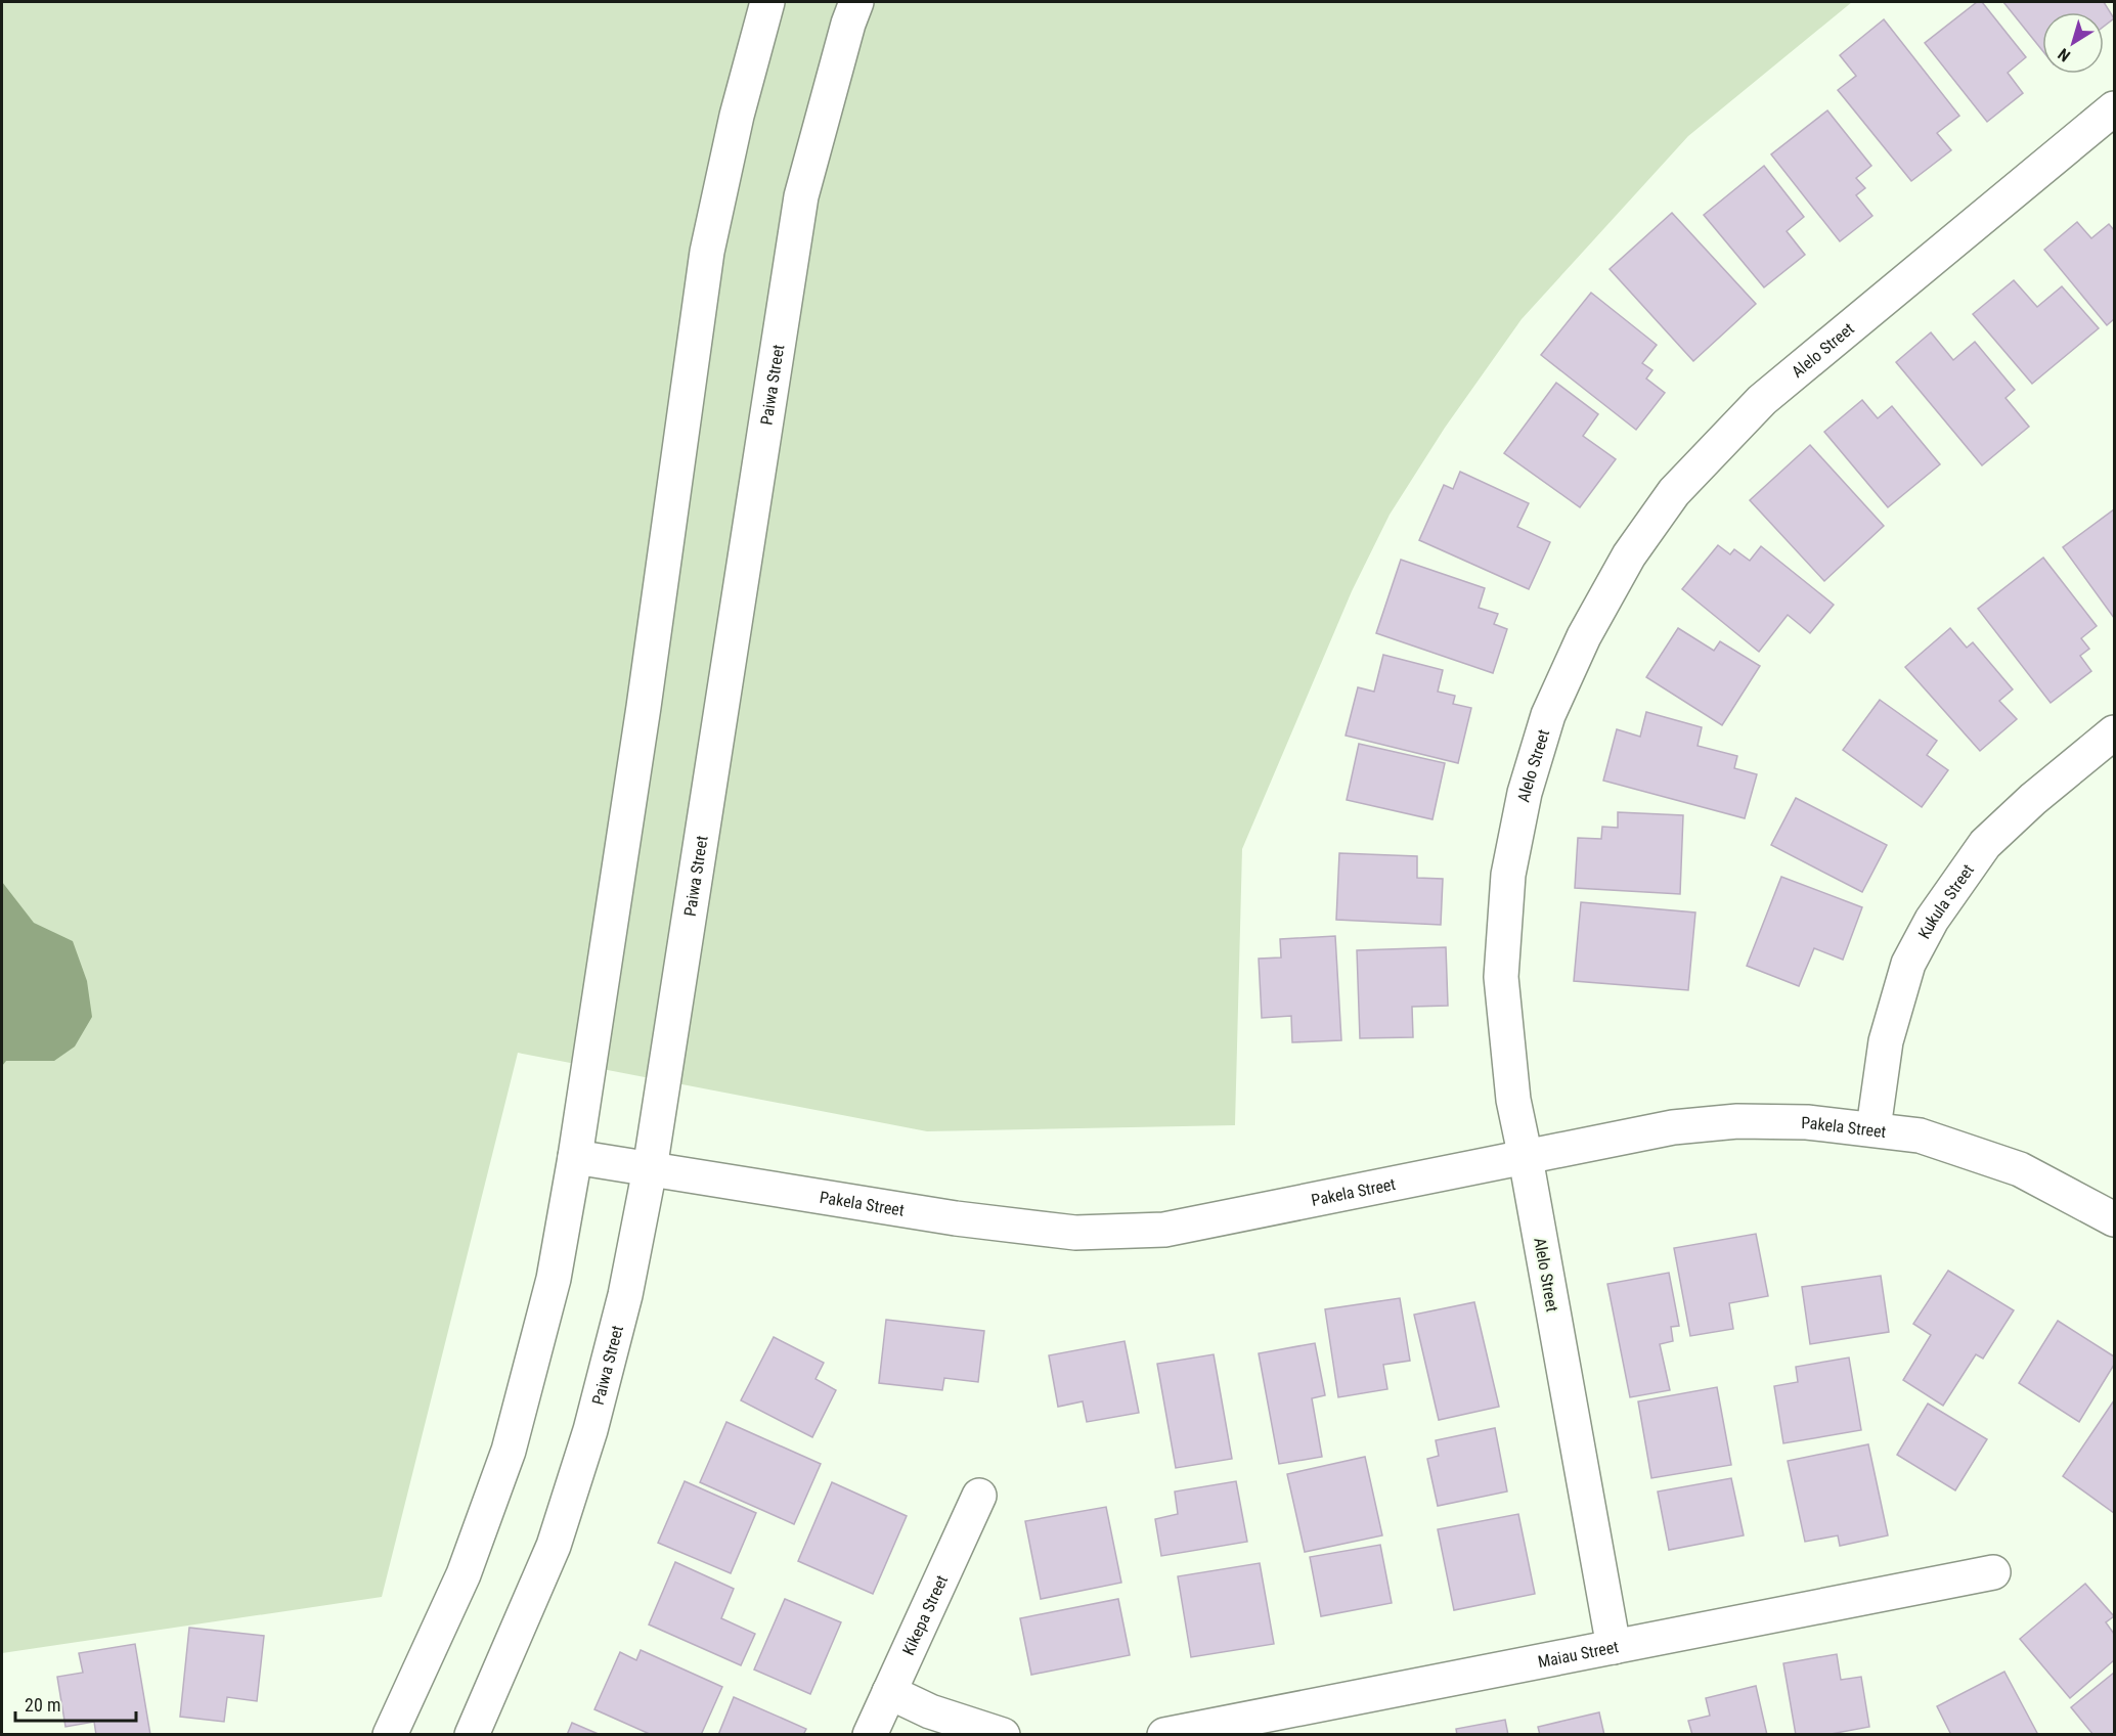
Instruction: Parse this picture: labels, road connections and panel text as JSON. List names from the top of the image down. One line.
{"streets":{"street":["Alelo Street","Paiwa Street","Kukula Street","Pakela Street","Kikepa Street","Maiau Street"]},"crossings":[["Alelo Street","Pakela Street"],["Alelo Street","Maiau Street"],["Paiwa Street","Pakela Street"],["Kukula Street","Pakela Street"]],"scale_bar":"20 m","north":"bottom left"}
